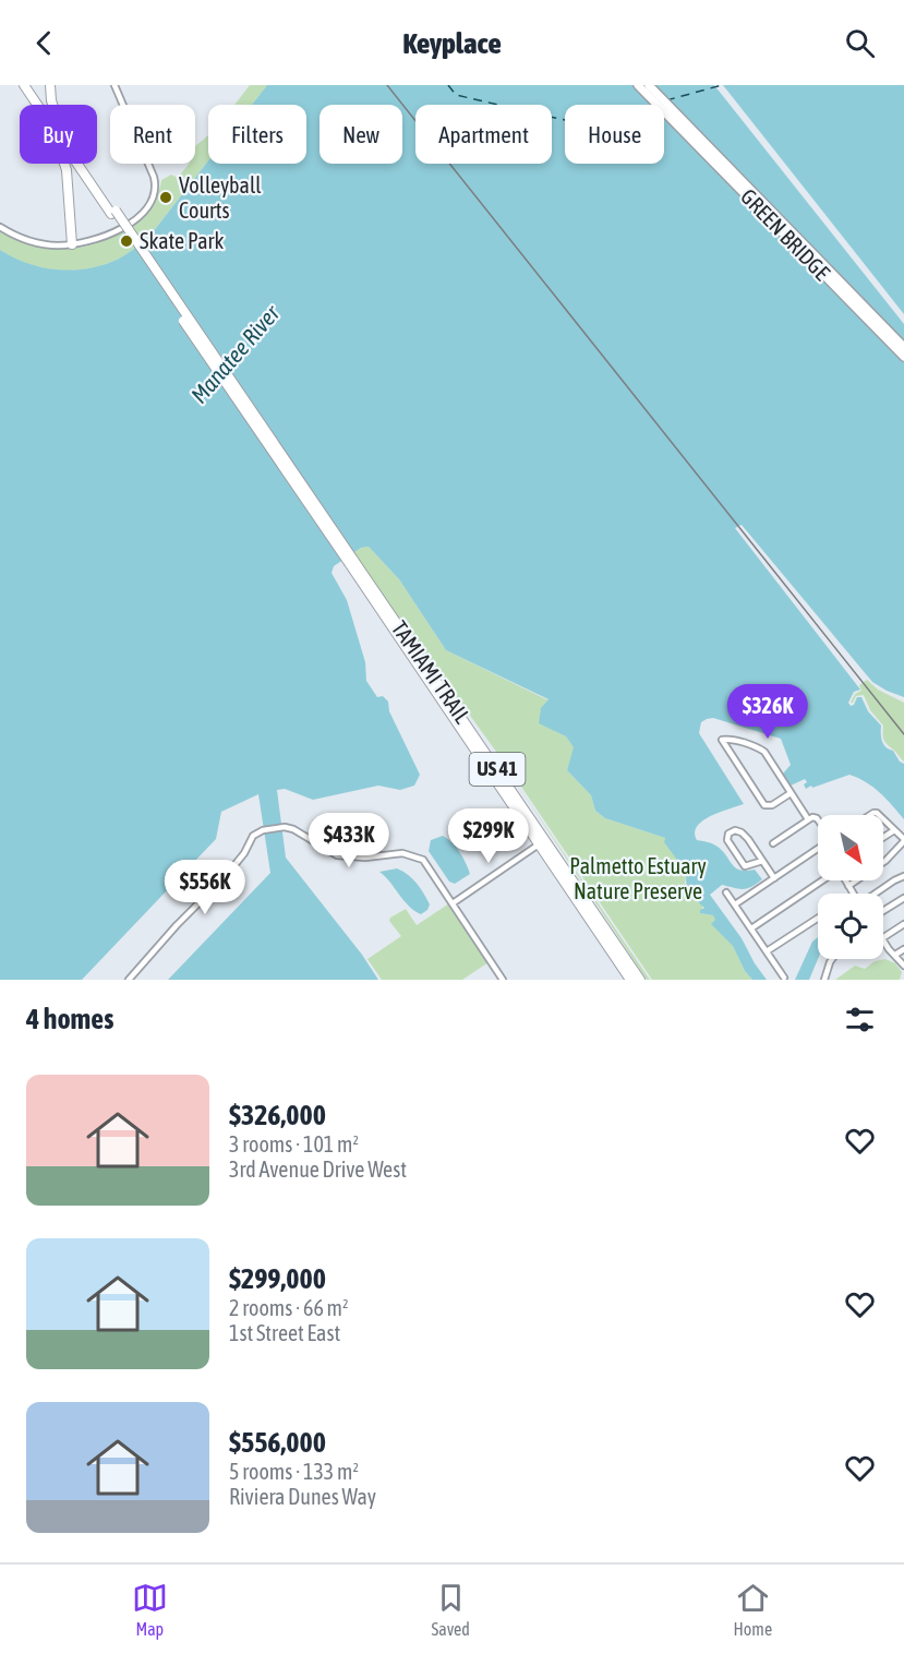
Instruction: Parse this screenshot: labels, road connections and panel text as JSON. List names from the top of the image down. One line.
{"streets":{"highway":["TAMIAMI TRAIL","US 41"],"main road":["GREEN BRIDGE"]},"crossings":[["TAMIAMI TRAIL","US 41"]],"water":["Manatee River"],"parks":["Palmetto Estuary Nature Preserve"],"places":["Volleyball Courts","Skate Park"],"north":"bottom right","page":{"header":"Keyplace","chip":["Buy","Rent","Filters","New","Apartment","House"],"price":["$326K","$299K","$433K","$556K"],"heading":"4 homes","list":[{"name":"$326,000","note":"3 rooms · 101 m² · 3rd Avenue Drive West"},{"name":"$299,000","note":"2 rooms · 66 m² · 1st Street East"},{"name":"$556,000","note":"5 rooms · 133 m² · Riviera Dunes Way"}],"tabs":["Map","Saved","Home"]}}
